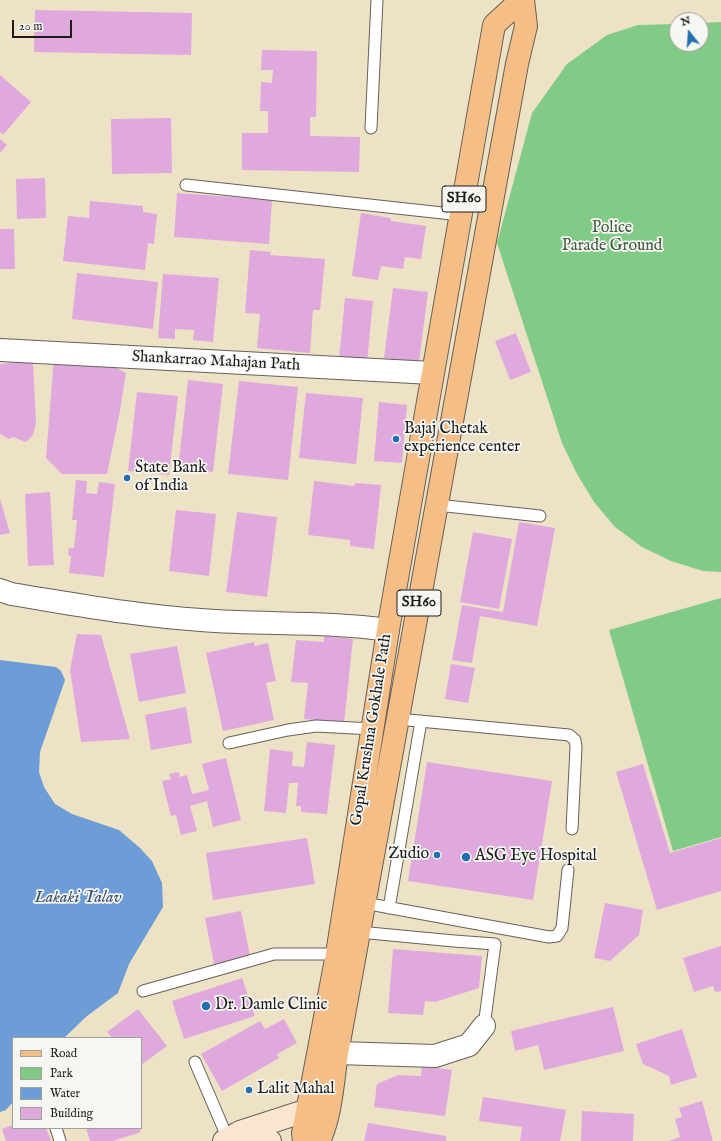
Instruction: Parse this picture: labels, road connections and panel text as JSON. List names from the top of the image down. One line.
{"streets":{"main road":["SH60","Gopal Krushna Gokhale Path"],"street":["Shankarrao Mahajan Path"]},"crossings":[["Shankarrao Mahajan Path","Gopal Krushna Gokhale Path"]],"water":["Lakaki Talav"],"parks":["Police Parade Ground"],"places":["Bajaj Chetak experience center","State Bank of India","Zudio","ASG Eye Hospital","Dr. Damle Clinic","Lalit Mahal"],"legend":["Road","Park","Water","Building"],"scale_bar":"20 m","north":"top"}
